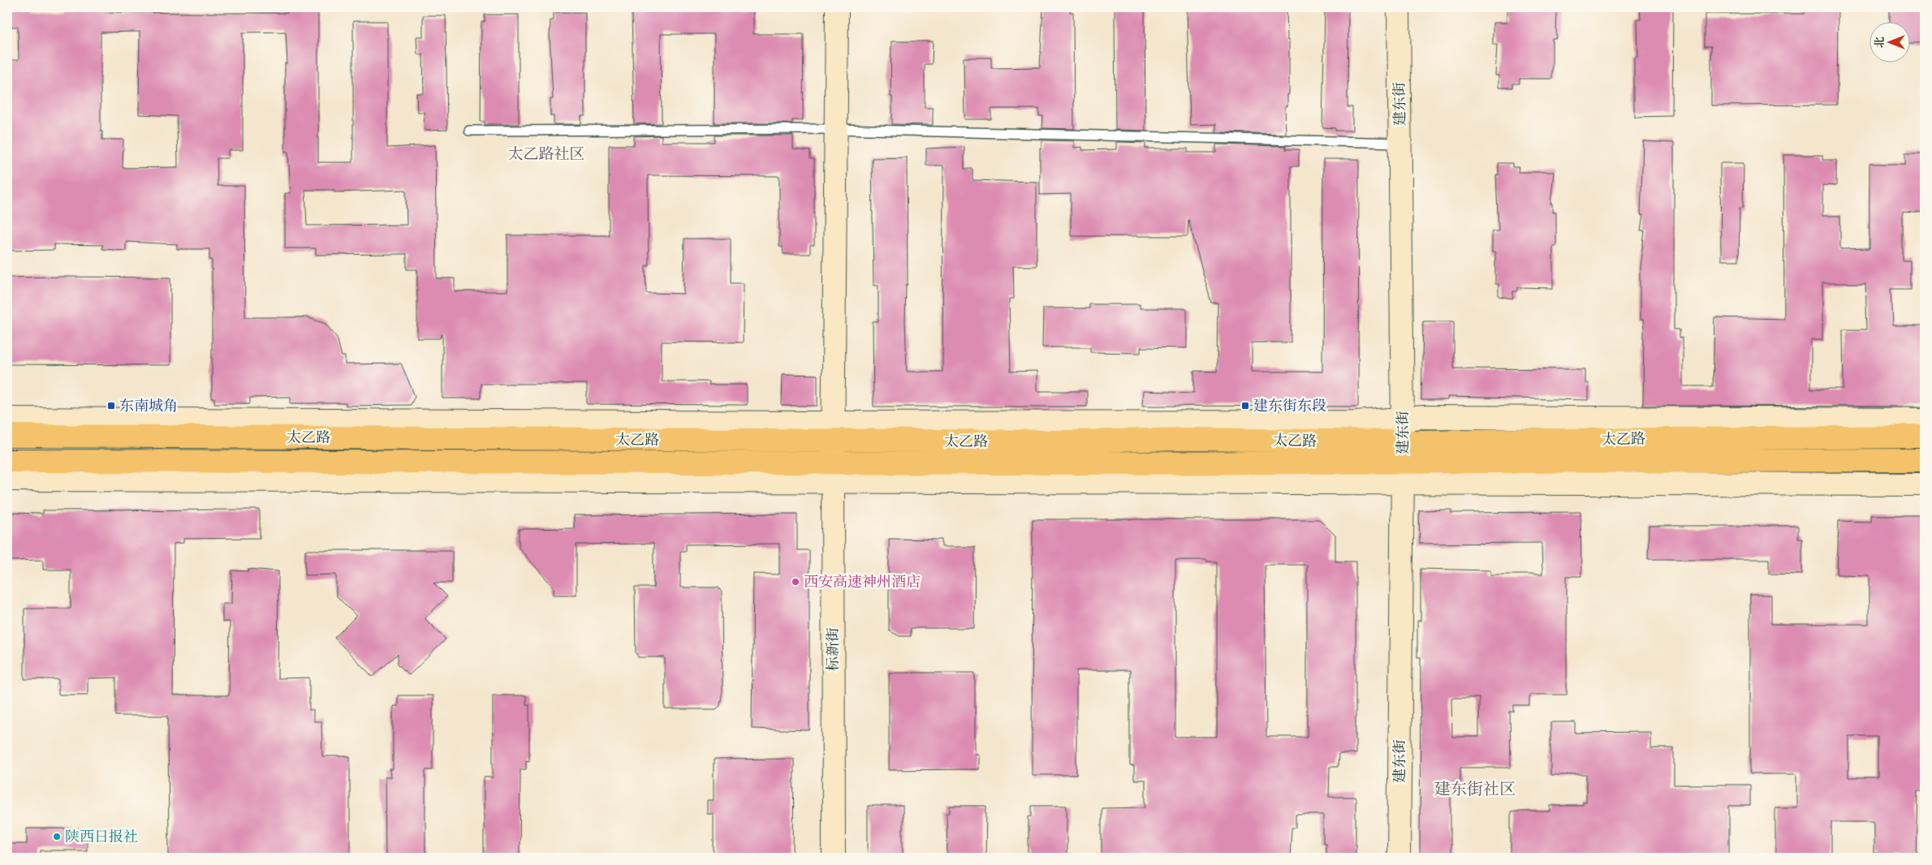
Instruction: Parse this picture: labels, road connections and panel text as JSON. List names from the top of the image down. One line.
{"streets":{"main road":["建东街","太乙路","标新街"]},"crossings":[["建东街","太乙路"],["太乙路","标新街"]],"districts":["太乙路社区","建东街社区"],"places":{"transit":["东南城角","建东街东段"],"other":["西安高速神州酒店","陕西日报社"]},"north":"left"}
